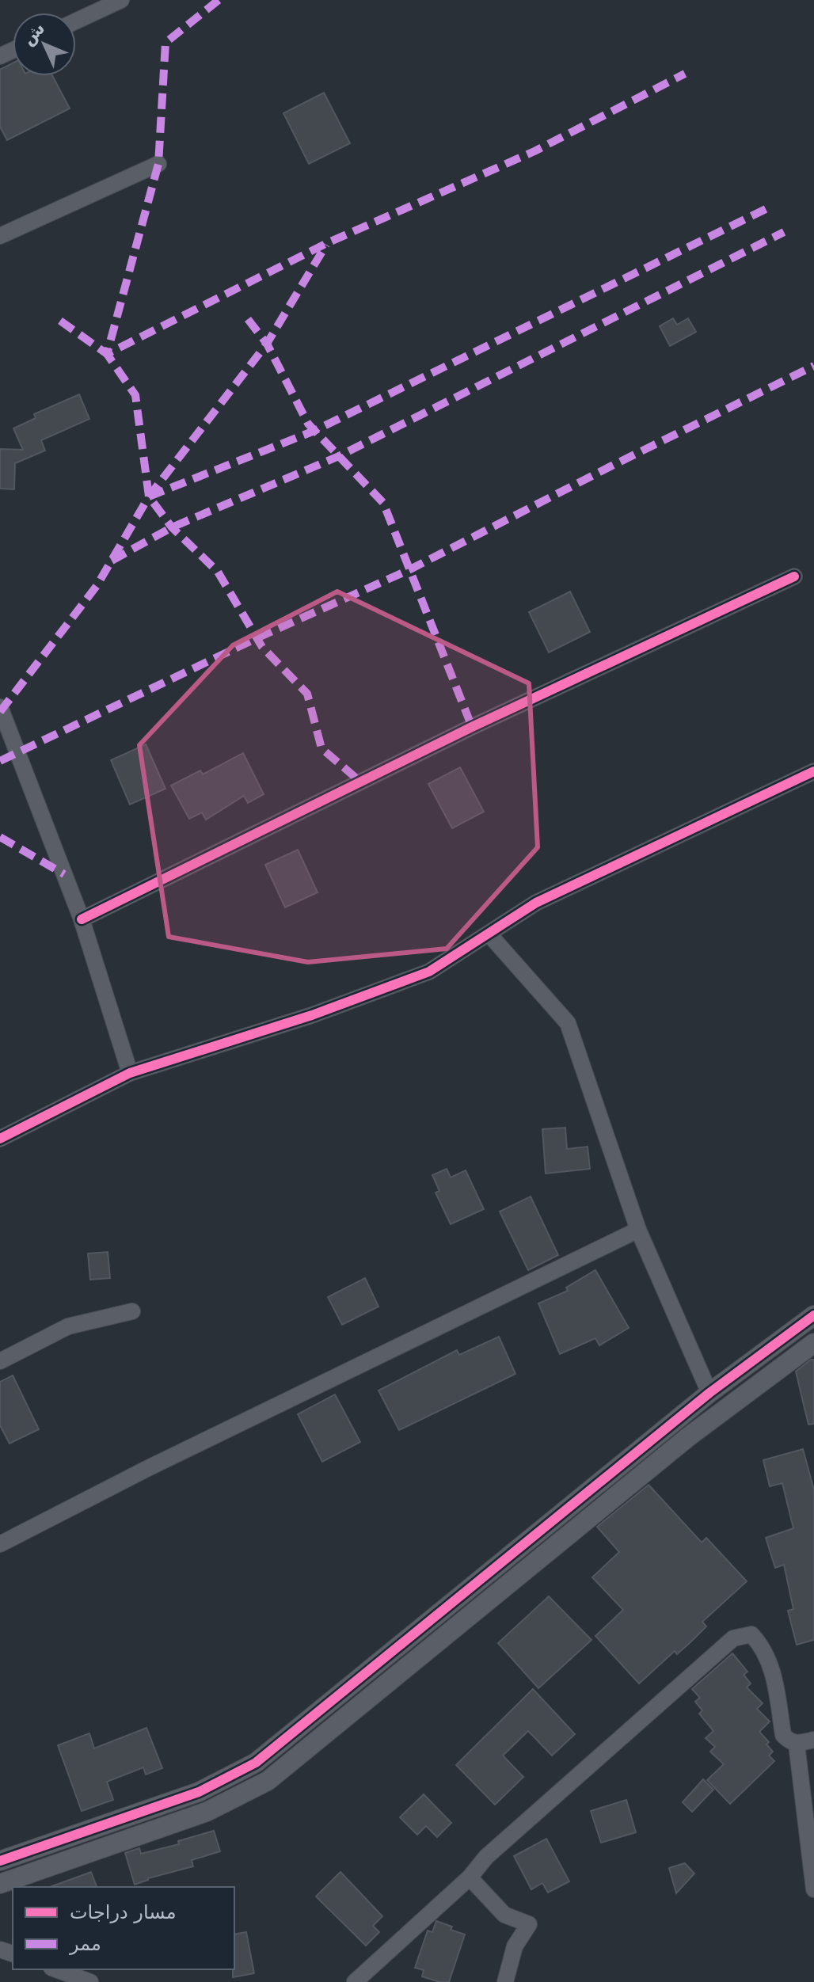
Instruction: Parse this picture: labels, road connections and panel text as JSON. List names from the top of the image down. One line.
{"legend":["مسار دراجات","ممر"],"north":"top left"}
